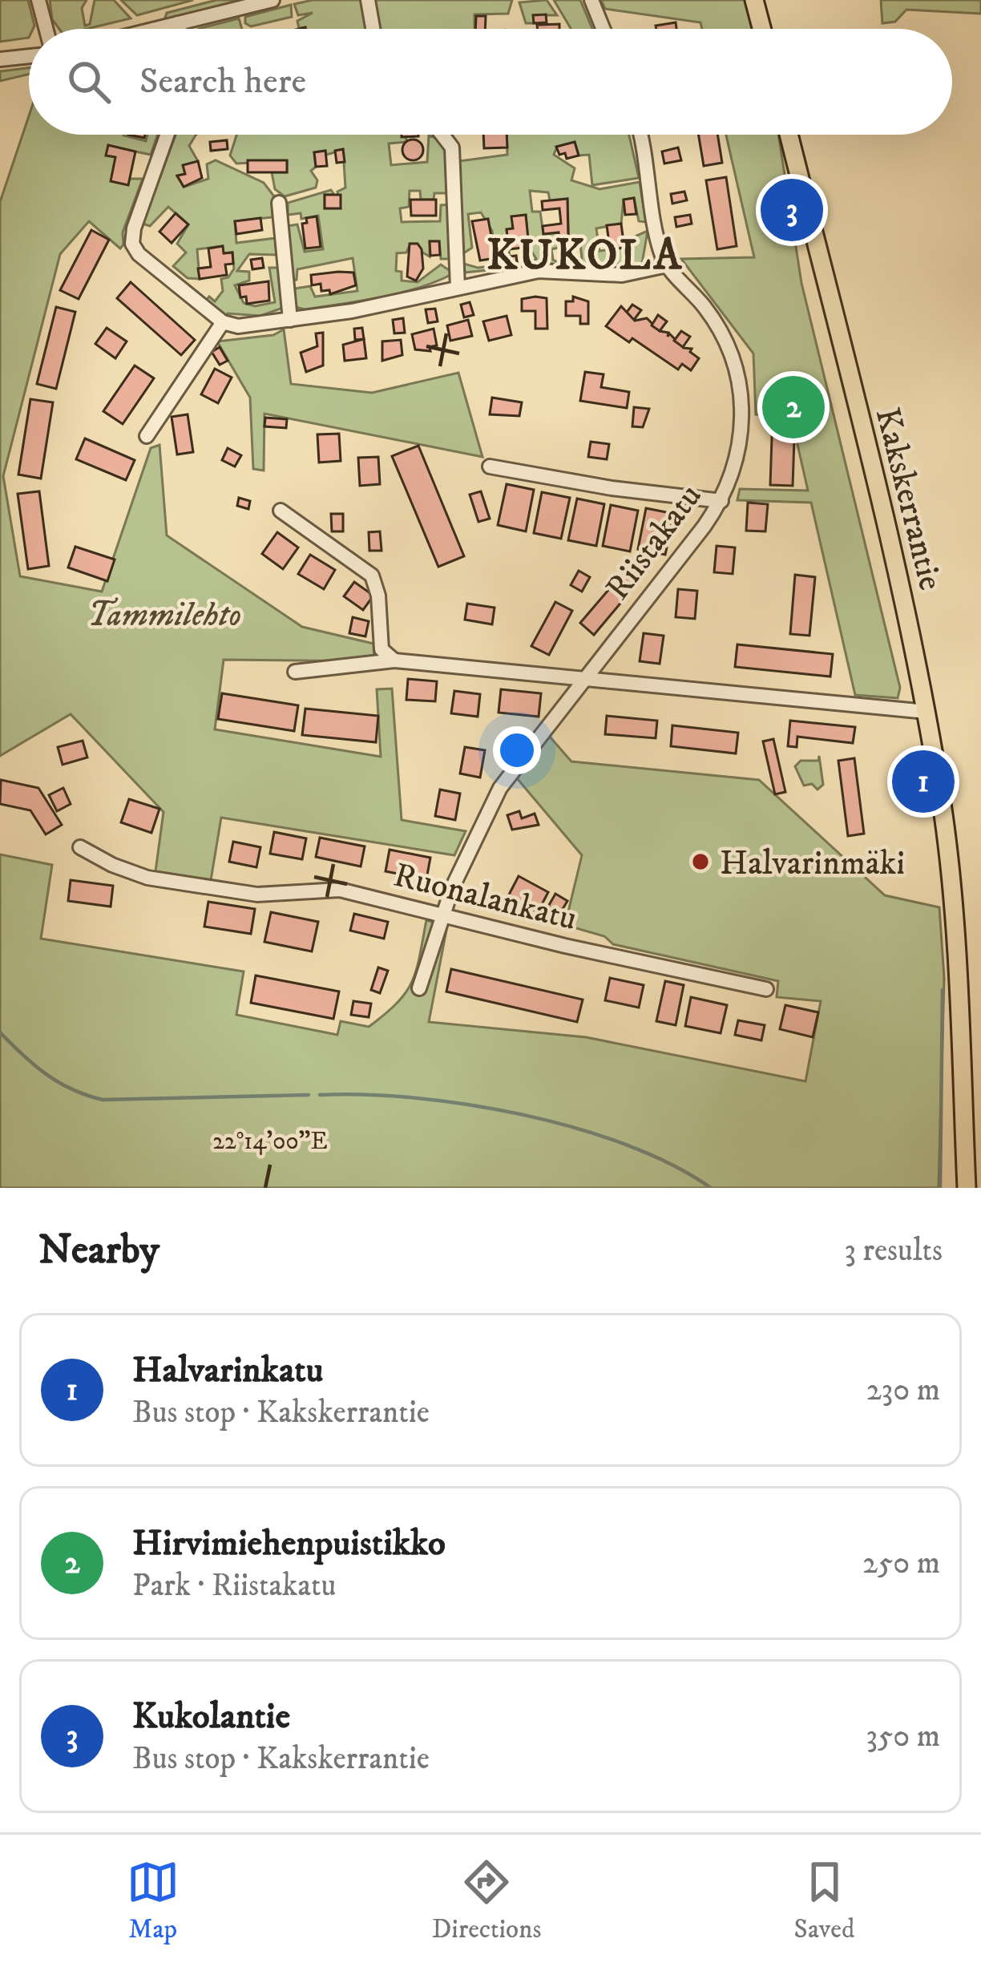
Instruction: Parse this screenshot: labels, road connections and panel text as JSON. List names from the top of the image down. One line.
{"streets":{"main road":["Kakskerrantie"],"street":["Riistakatu","Ruonalankatu"]},"crossings":[["Riistakatu","Ruonalankatu"]],"districts":["KUKOLA"],"parks":["Tammilehto"],"places":["Halvarinmäki"],"page":{"search":"Search here","pins":["3","2","1"],"heading":["Nearby","3 results"],"list":[{"mark":"1","name":"Halvarinkatu","note":"Bus stop · Kakskerrantie","value":"230 m"},{"mark":"2","name":"Hirvimiehenpuistikko","note":"Park · Riistakatu","value":"250 m"},{"mark":"3","name":"Kukolantie","note":"Bus stop · Kakskerrantie","value":"350 m"}],"nav":["Map","Directions","Saved"]},"coordinates":["22°14'00\"E"]}
